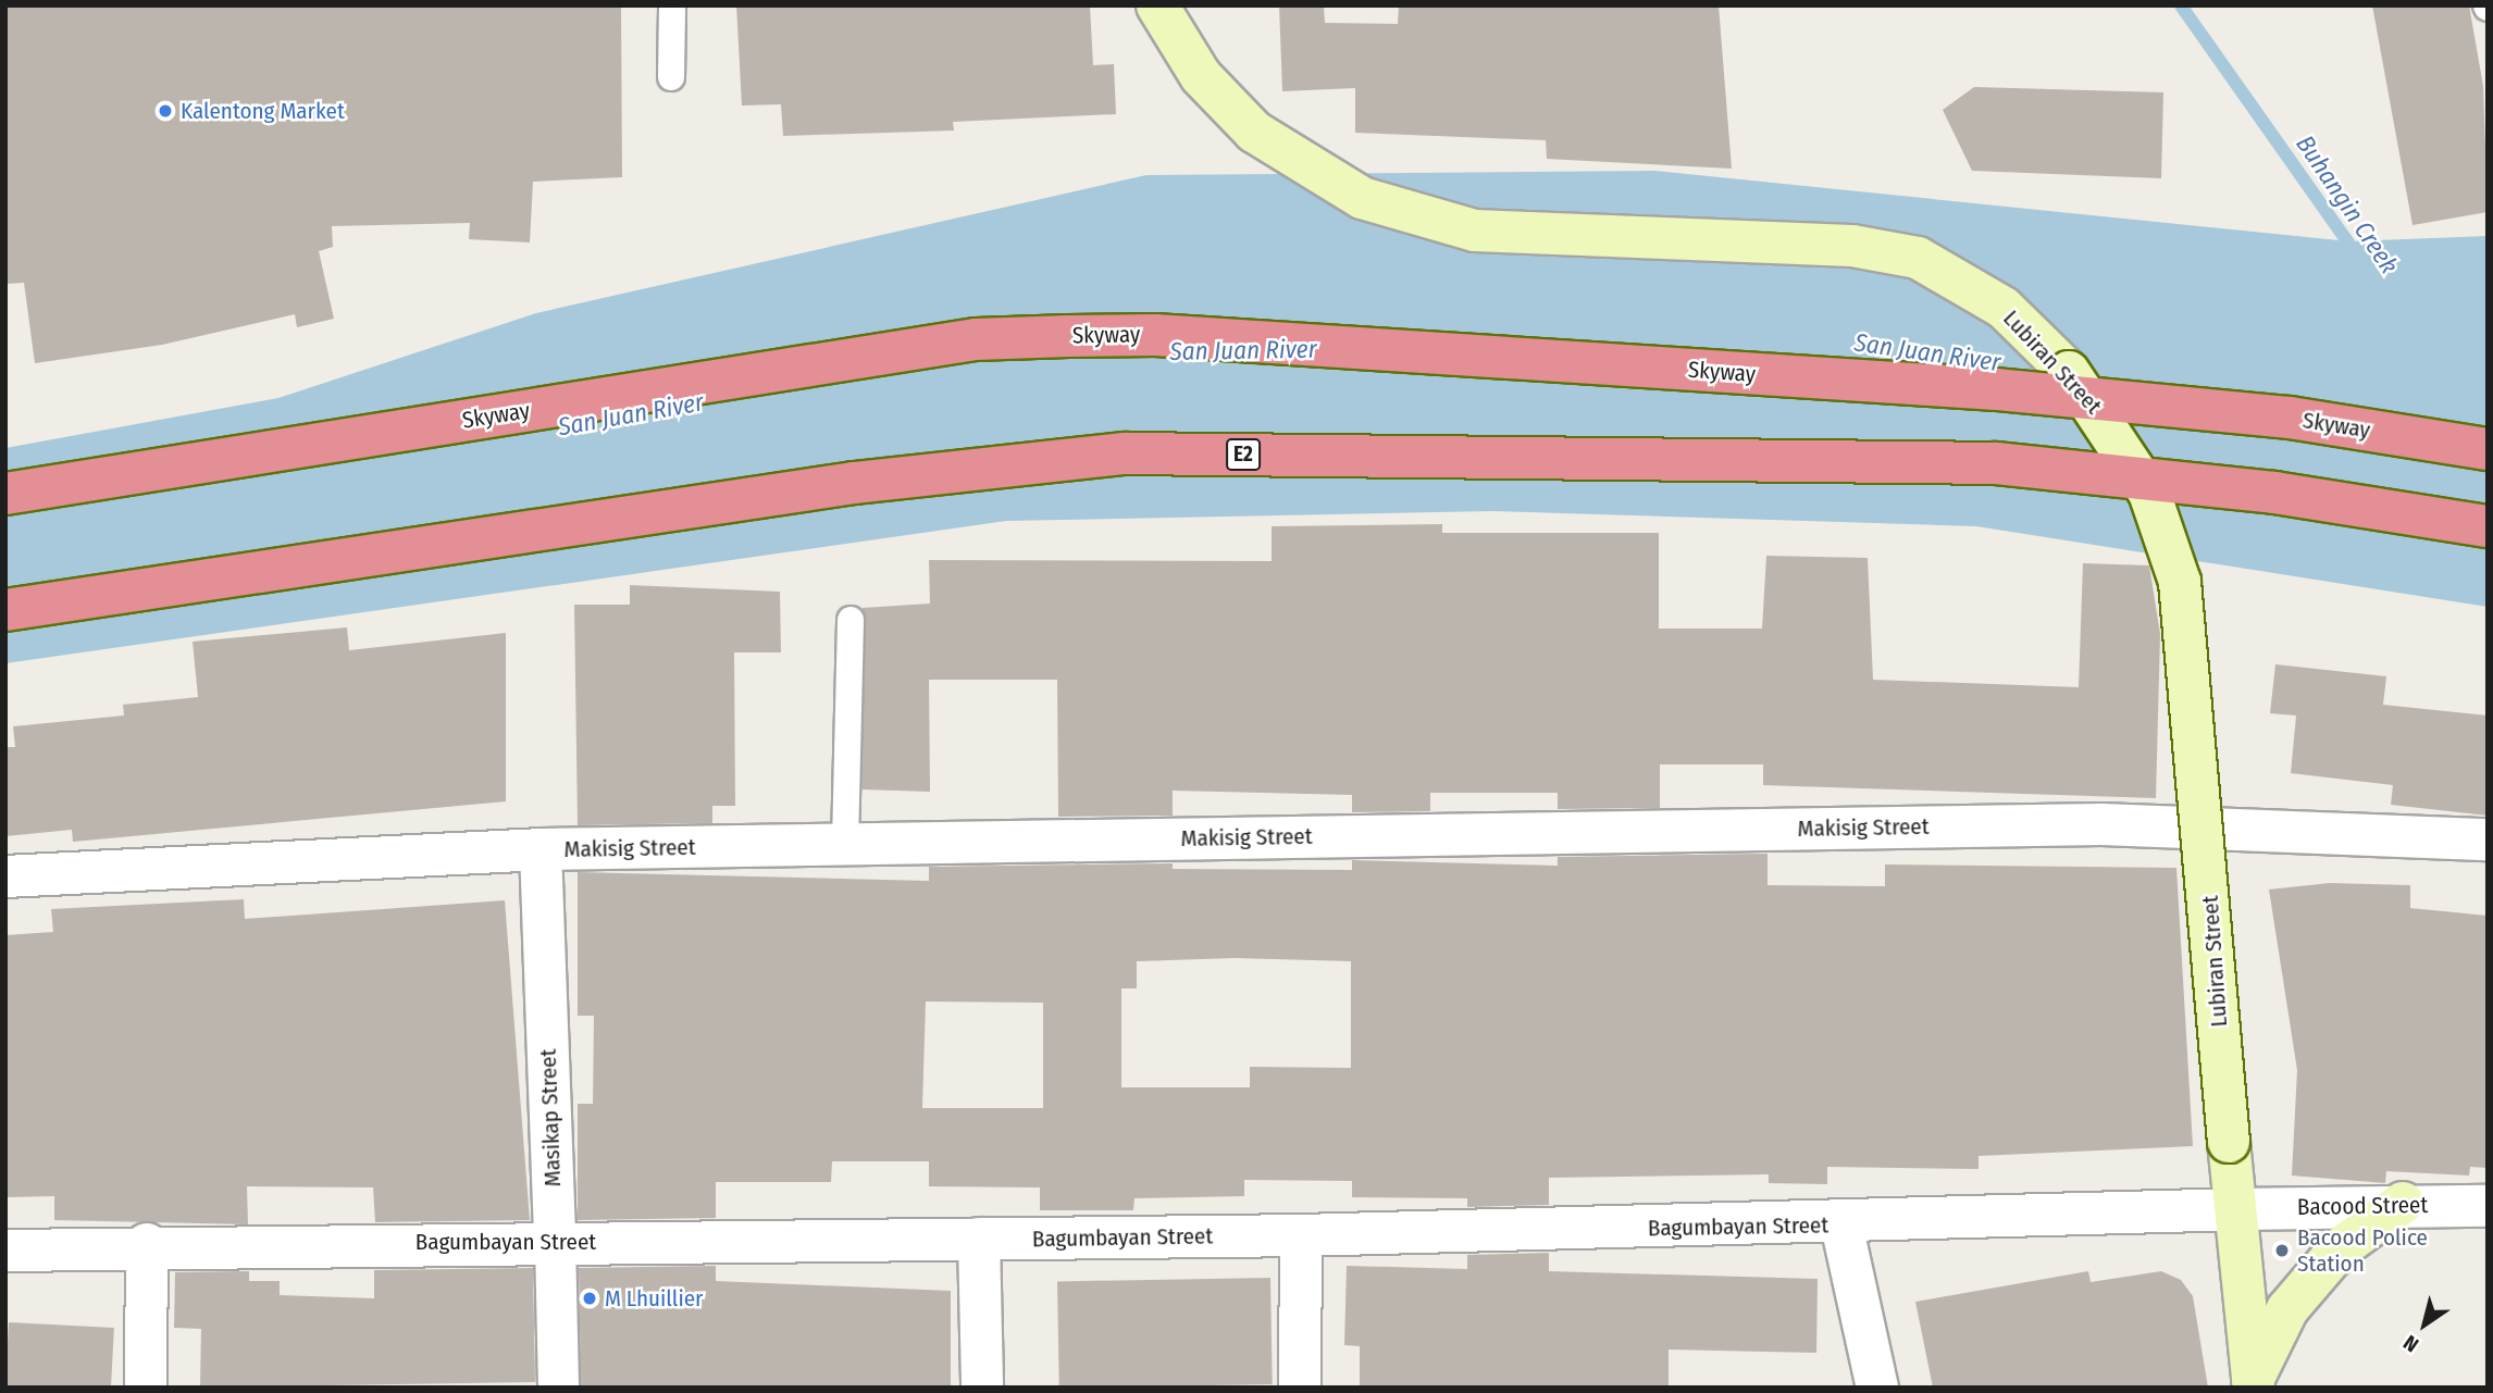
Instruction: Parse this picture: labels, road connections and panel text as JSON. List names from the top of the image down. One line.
{"streets":{"highway":["Skyway","E2"],"main road":["Lubiran Street"],"street":["Makisig Street","Masikap Street","Bacood Street","Bagumbayan Street"]},"crossings":[["Lubiran Street","Bacood Street"],["Lubiran Street","Bagumbayan Street"],["Makisig Street","Masikap Street"],["Masikap Street","Bagumbayan Street"],["Bacood Street","Bagumbayan Street"]],"water":["Buhangin Creek","San Juan River"],"places":["Kalentong Market","Bacood Police Station","M Lhuillier"],"north":"bottom left"}
